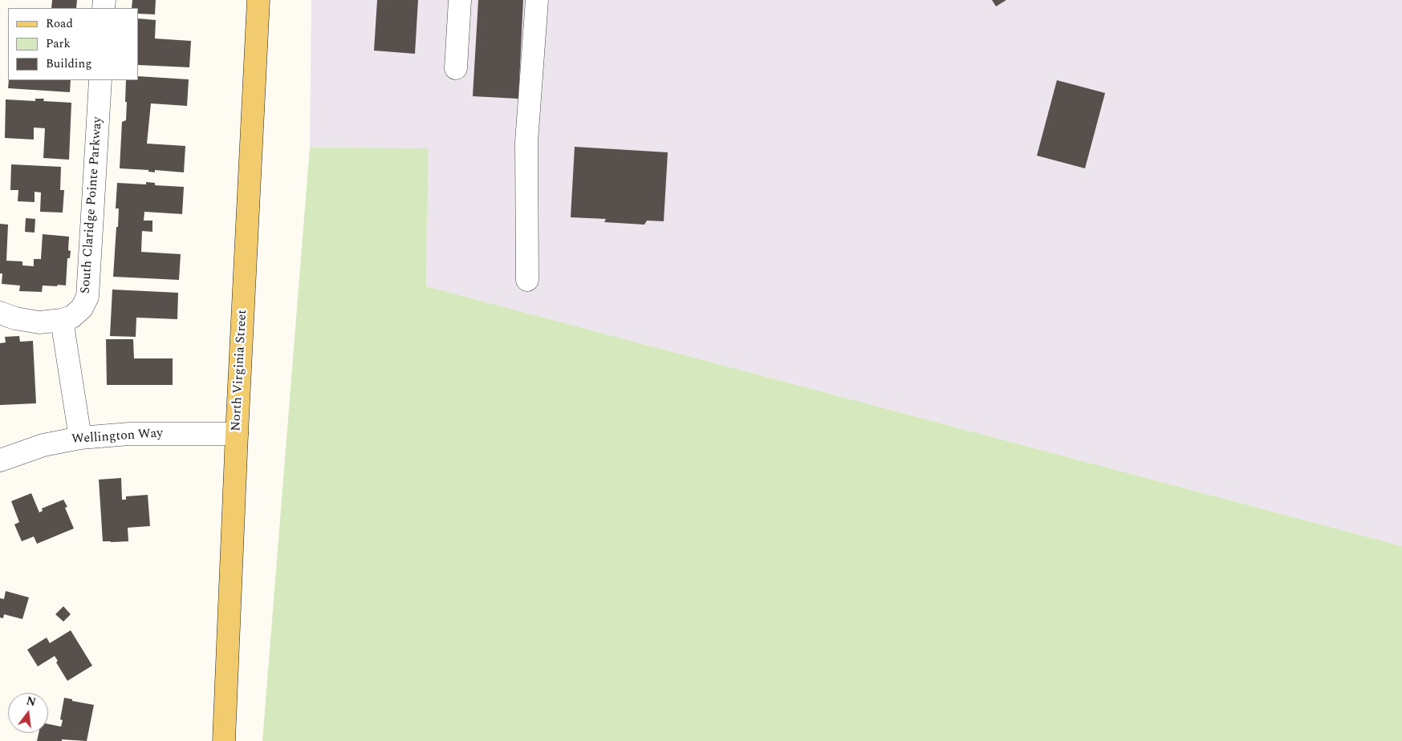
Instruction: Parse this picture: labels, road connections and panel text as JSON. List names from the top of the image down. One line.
{"streets":{"main road":["North Virginia Street"],"street":["South Claridge Pointe Parkway","Wellington Way"]},"crossings":[["North Virginia Street","Wellington Way"]],"legend":["Road","Park","Building"],"north":"top"}
